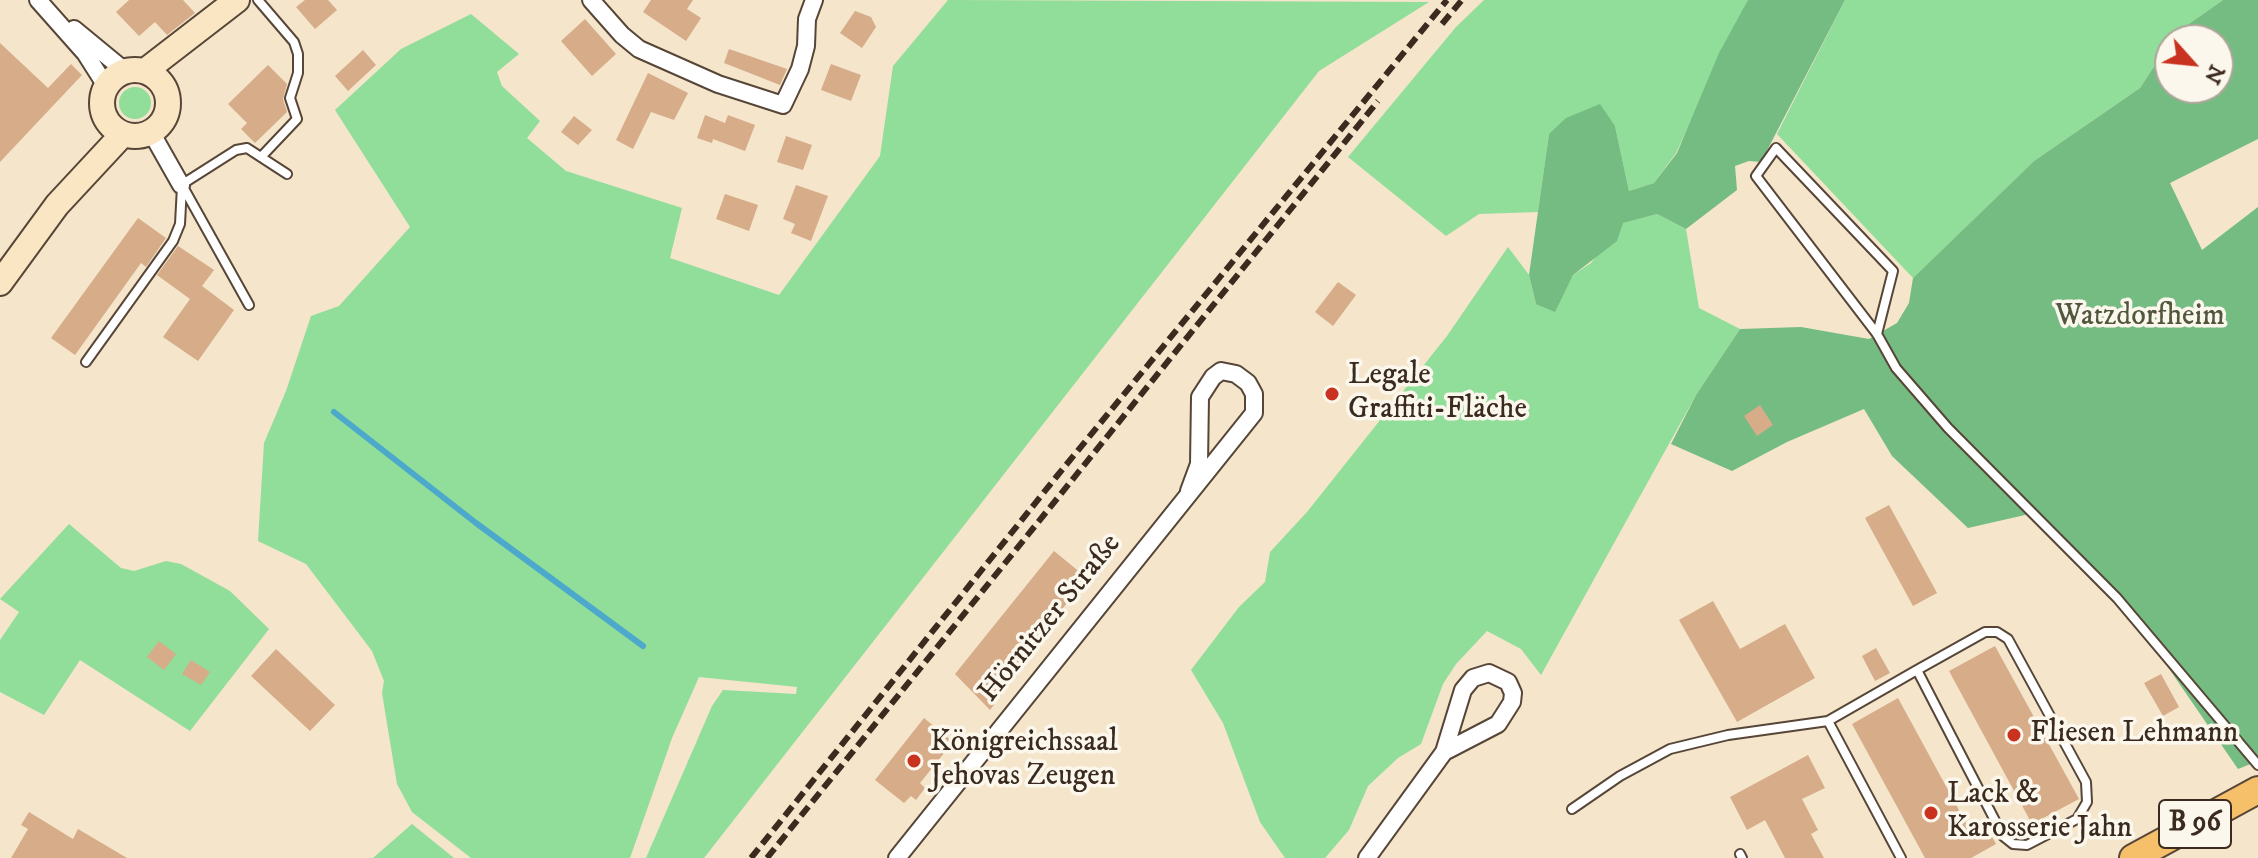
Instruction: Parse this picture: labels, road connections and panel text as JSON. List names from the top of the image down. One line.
{"streets":{"main road":["B 96"],"street":["Hörnitzer Straße"]},"parks":["Watzdorfheim"],"places":["Legale Graffiti-Fläche","Fliesen Lehmann","Königreichssaal Jehovas Zeugen","Lack & Karosserie Jahn"],"north":"bottom right"}
